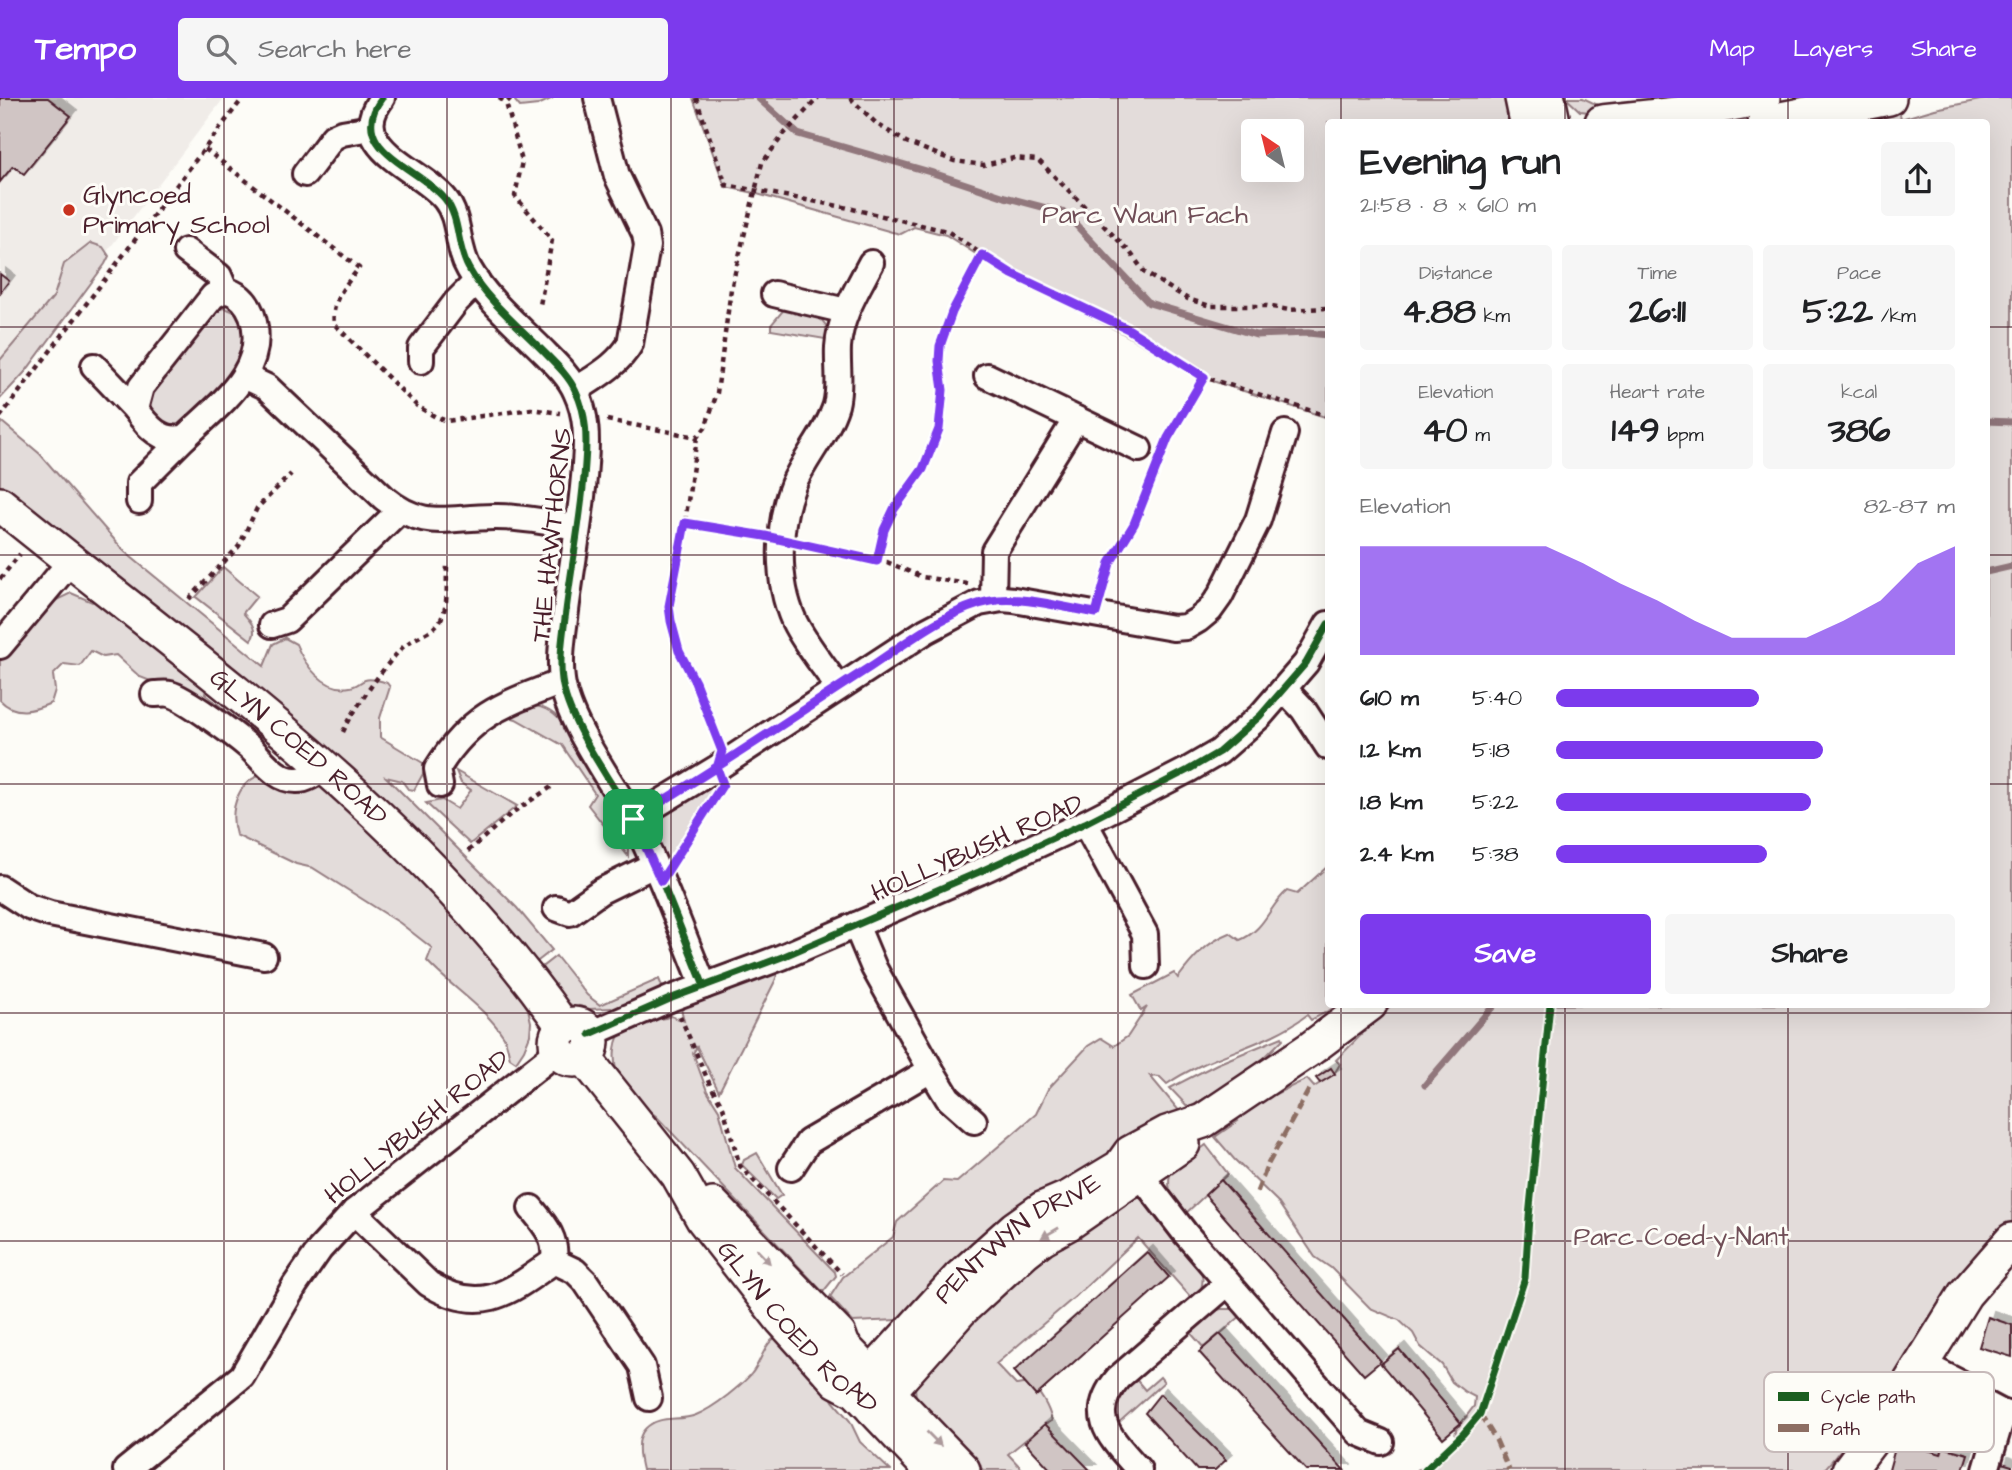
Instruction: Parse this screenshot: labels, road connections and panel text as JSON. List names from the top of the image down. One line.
{"streets":{"street":["THE HAWTHORNS","GLYN COED ROAD","HOLLYBUSH ROAD","PENTWYN DRIVE"]},"crossings":[["THE HAWTHORNS","HOLLYBUSH ROAD"],["GLYN COED ROAD","HOLLYBUSH ROAD"],["GLYN COED ROAD","PENTWYN DRIVE"]],"parks":["Parc Waun Fach","Parc Coed-y-Nant"],"places":["Glyncoed Primary School"],"legend":["Cycle path","Path"],"north":"top left","page":{"header":"Tempo","search":"Search here","nav":["Map","Layers","Share"],"heading":["Evening run","21:58 · 8 × 610 m"],"stats":[["Distance","4.88 km"],["Time","26:11"],["Pace","5:22 /km"],["Elevation","40 m"],["Heart rate","149 bpm"],["kcal","386"]],"chart":["Elevation","82–87 m"],"list":[{"name":"610 m","note":"5:40"},{"name":"1.2 km","note":"5:18"},{"name":"1.8 km","note":"5:22"},{"name":"2.4 km","note":"5:38"}],"buttons":["Save","Share"]}}
